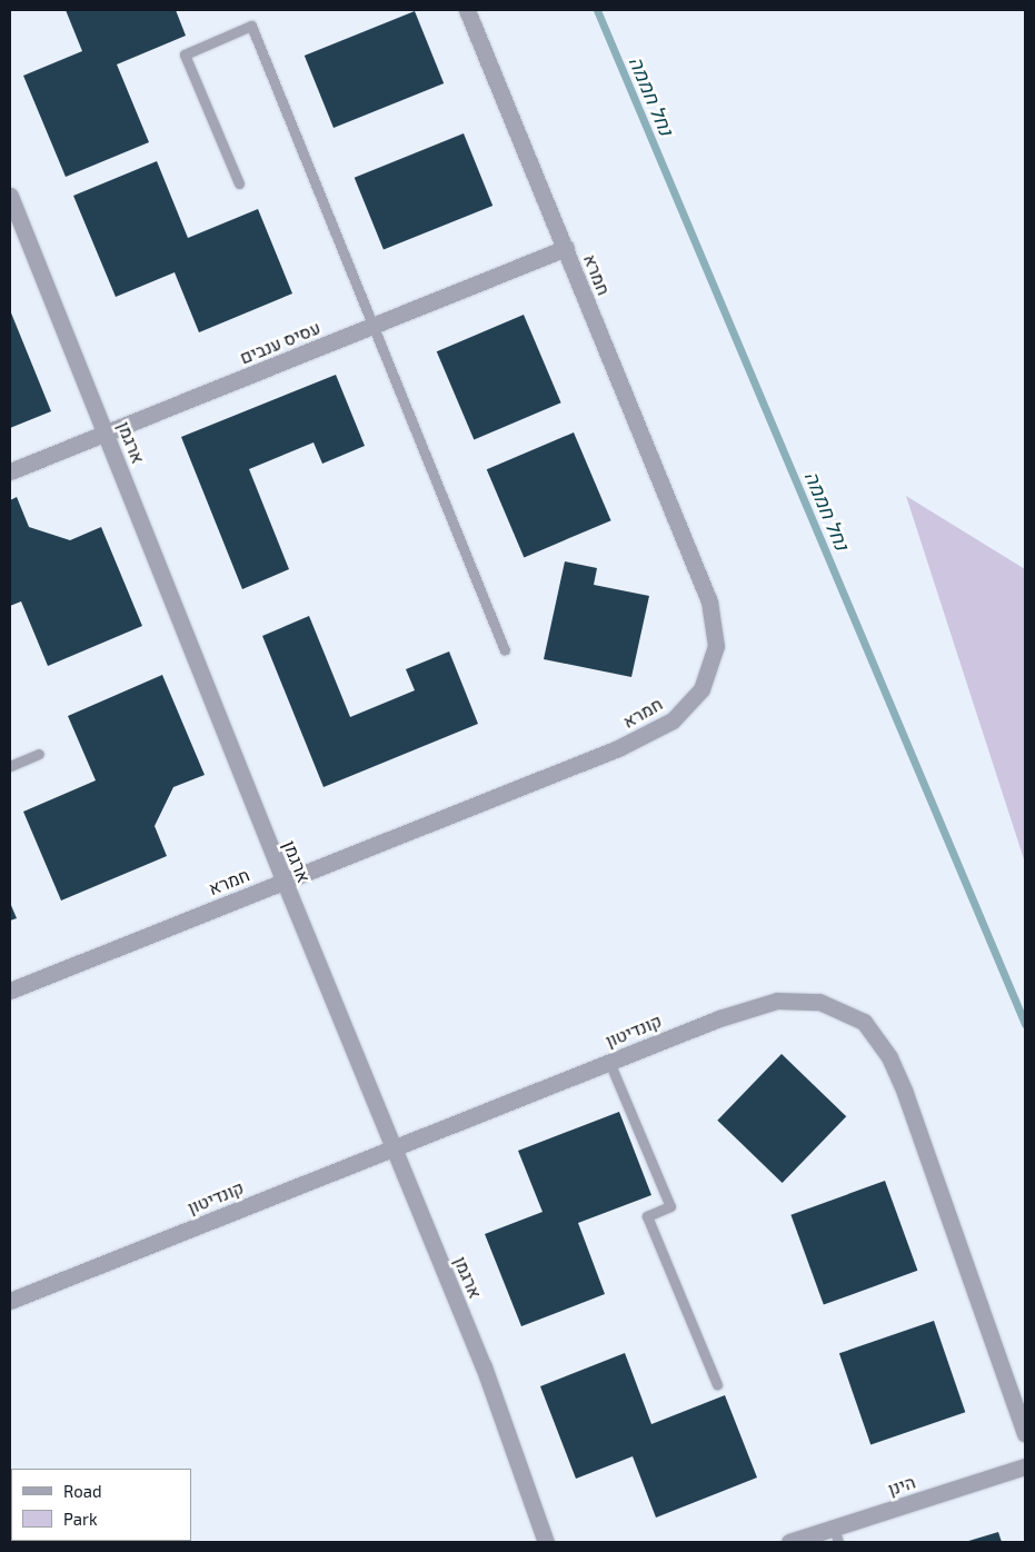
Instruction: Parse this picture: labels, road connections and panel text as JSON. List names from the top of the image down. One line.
{"streets":{"street":["חמרא","עסיס ענבים","ארגמן","קונדיטון","הינן"]},"crossings":[["חמרא","עסיס ענבים"],["חמרא","ארגמן"],["עסיס ענבים","ארגמן"],["ארגמן","קונדיטון"]],"water":["נחל חממה"],"legend":["Road","Park"]}
